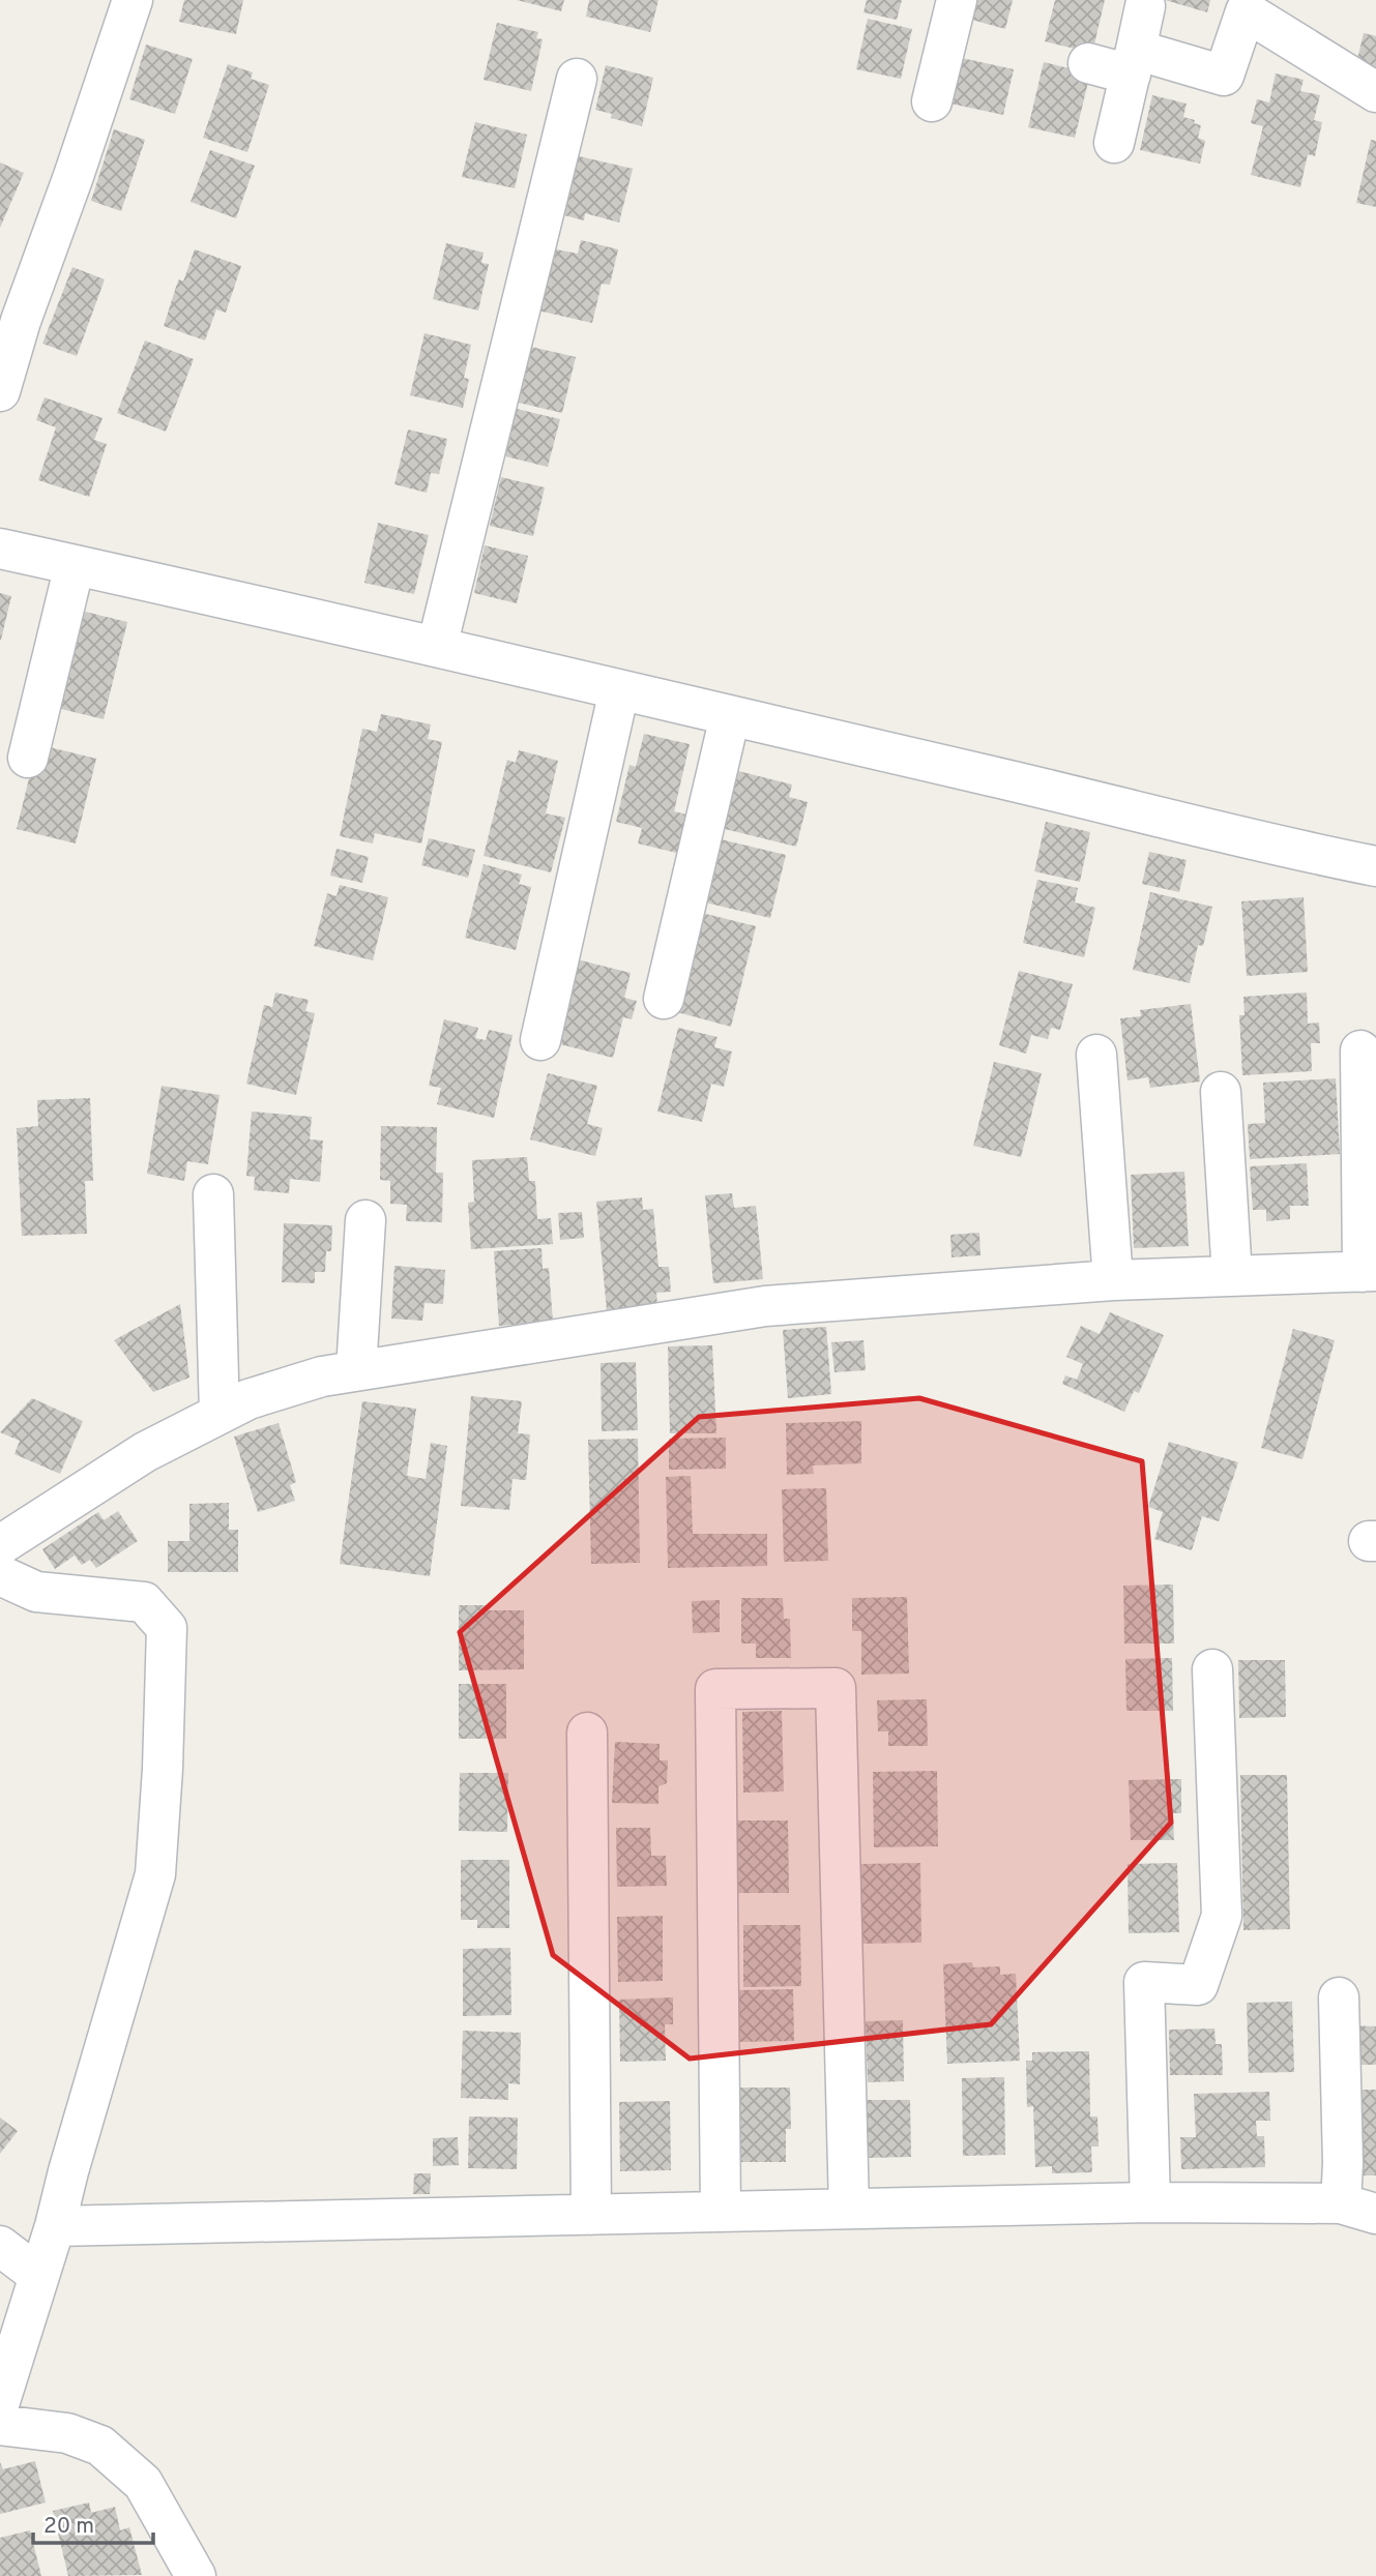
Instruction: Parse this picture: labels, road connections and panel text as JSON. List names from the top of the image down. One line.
{"scale_bar":"20 m"}
